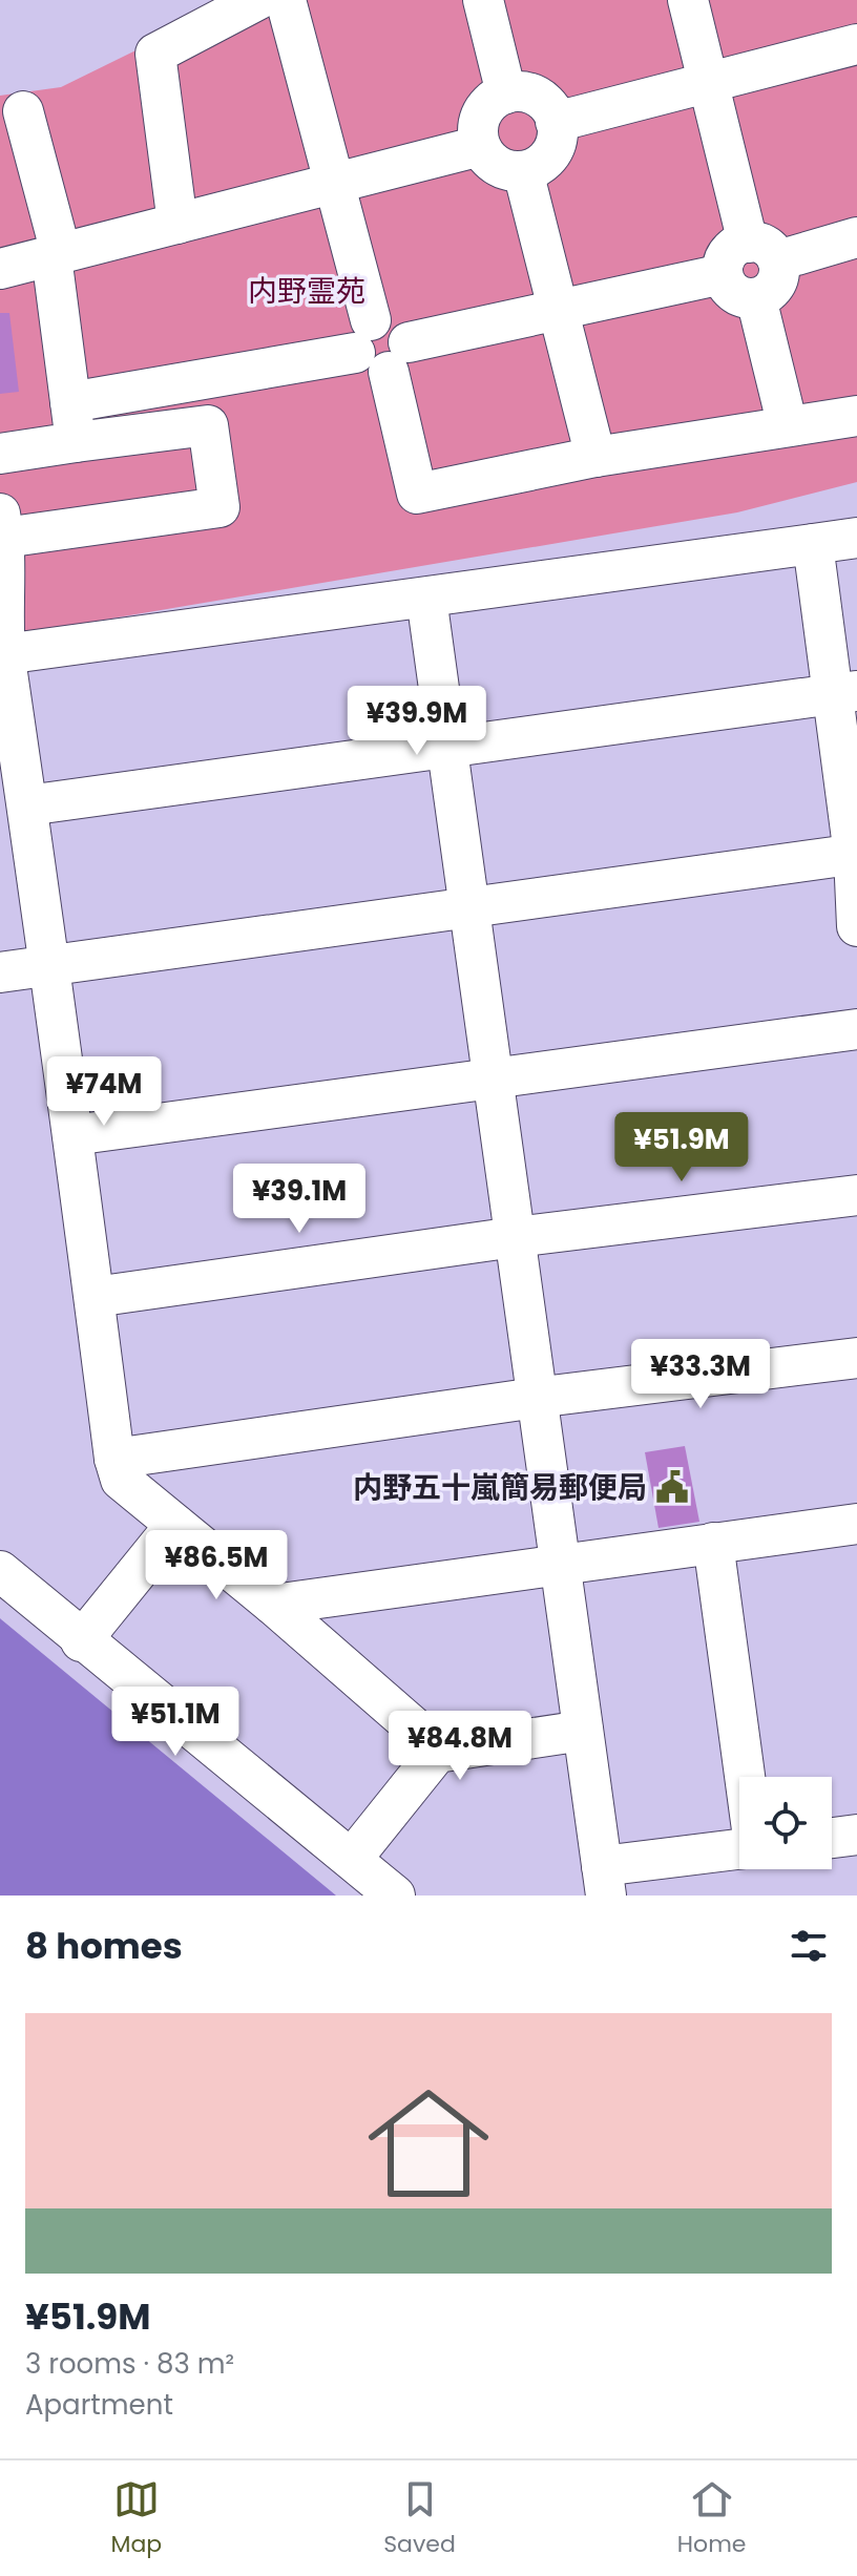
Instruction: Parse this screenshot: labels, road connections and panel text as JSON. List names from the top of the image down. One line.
{"parks":["内野霊苑"],"places":{"public building":["内野五十嵐簡易郵便局"]},"page":{"price":["¥39.9M","¥74M","¥51.9M","¥39.1M","¥33.3M","¥86.5M","¥51.1M","¥84.8M"],"heading":"8 homes","list":[{"name":"¥51.9M","note":"3 rooms · 83 m² · Apartment"}],"tabs":["Map","Saved","Home"]}}
